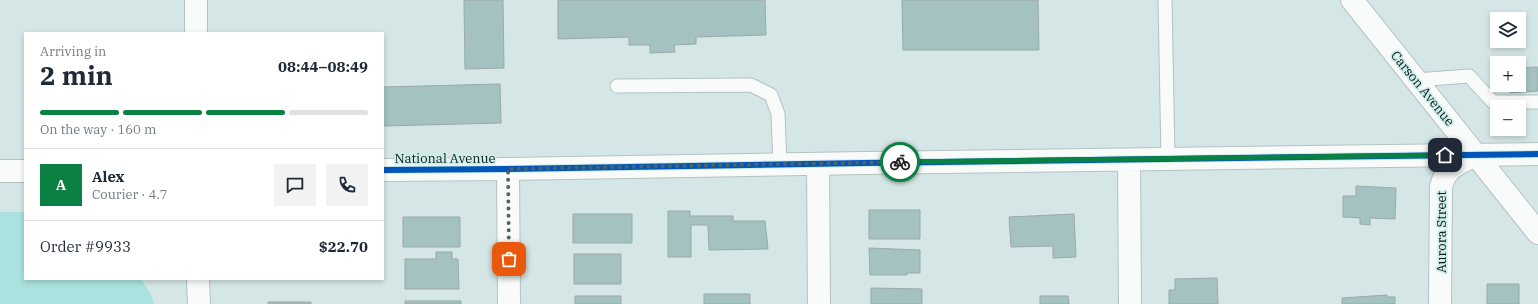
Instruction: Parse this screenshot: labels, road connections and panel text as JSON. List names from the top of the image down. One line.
{"streets":{"street":["Carson Avenue","National Avenue","Aurora Street"]},"crossings":[["Carson Avenue","National Avenue"],["Carson Avenue","Aurora Street"],["National Avenue","Aurora Street"]],"page":{"map_buttons":["+","−"],"heading":["2 min","Arriving in","08:44–08:49"],"panel":["Alex","Courier · 4.7","Order #9933","$22.70"],"bar":"On the way · 160 m","round":"A"}}
